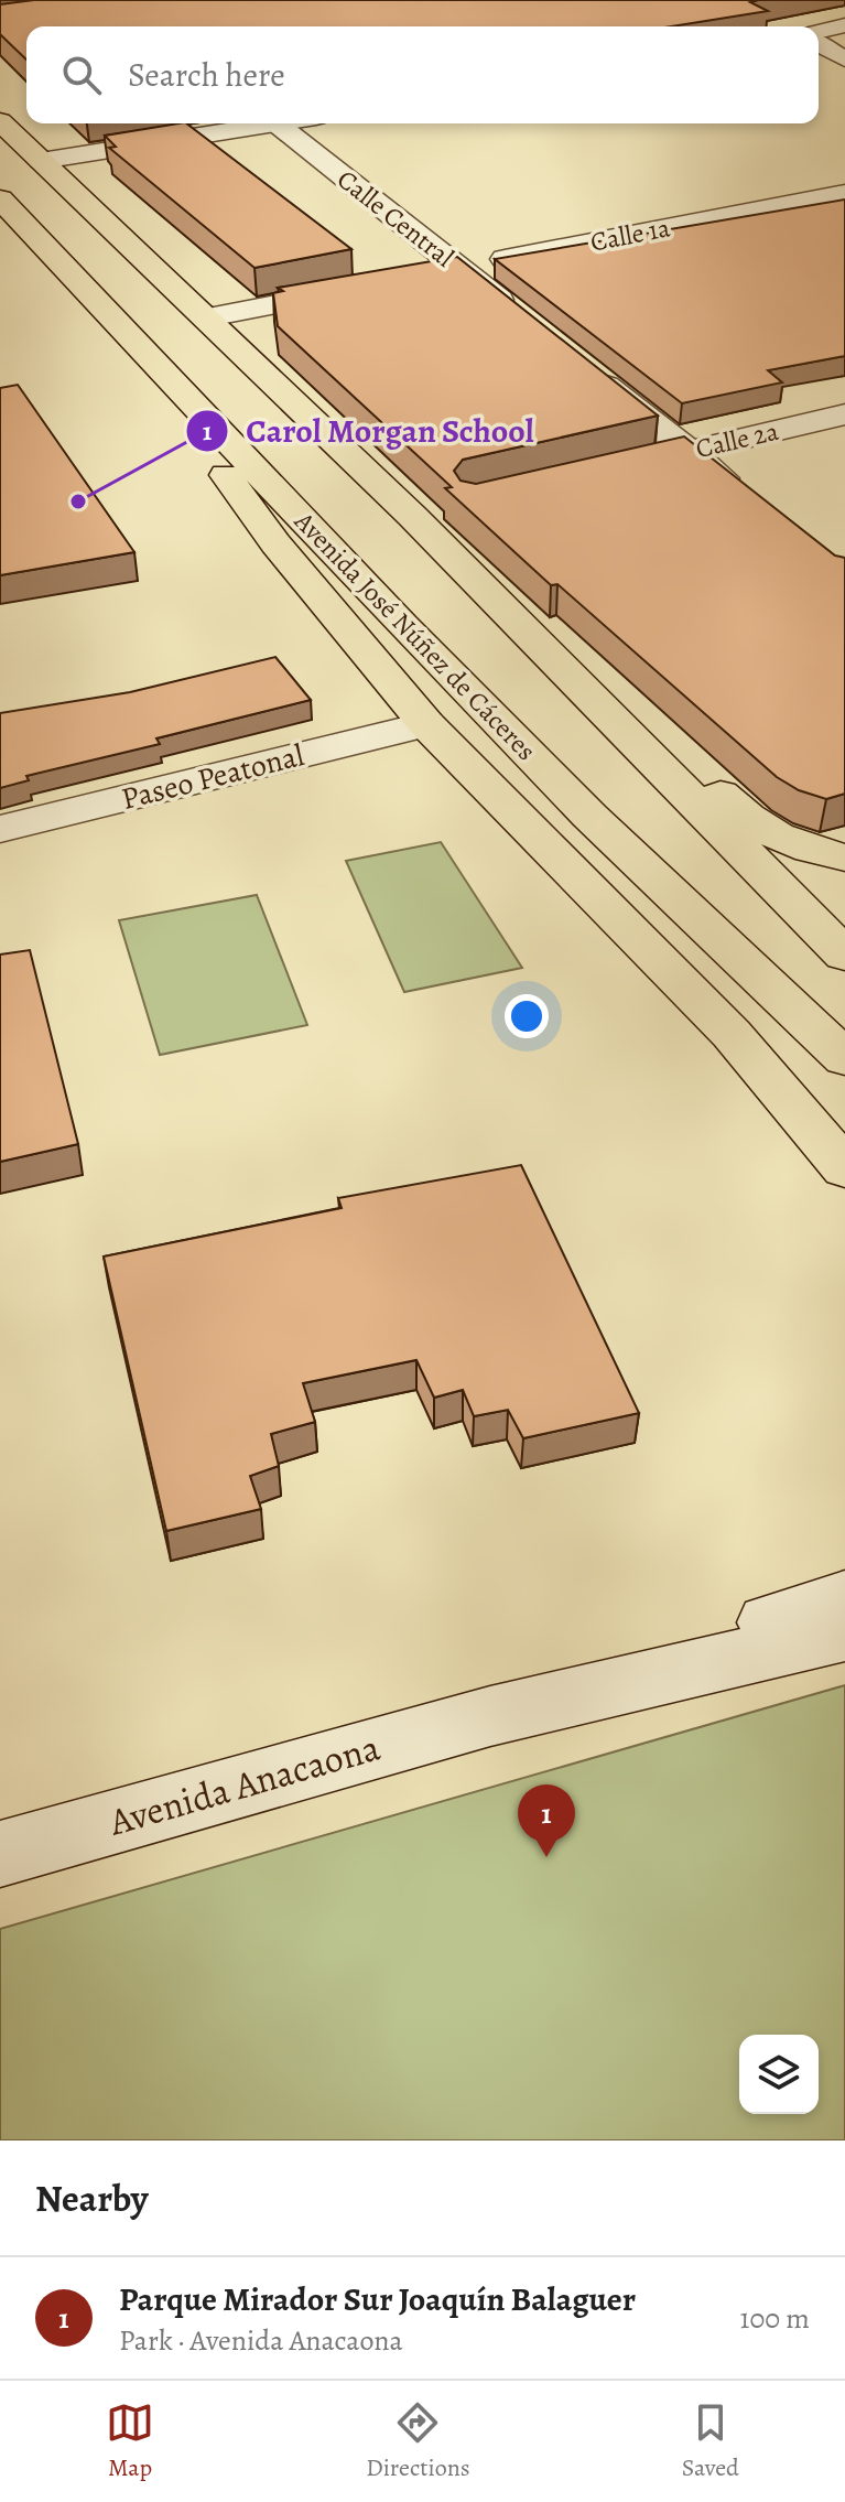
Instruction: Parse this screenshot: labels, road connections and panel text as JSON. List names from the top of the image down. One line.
{"streets":{"main road":["Avenida José Núñez de Cáceres"],"street":["Calle Central","Calle 1a","Calle 2a","Paseo Peatonal","Avenida Anacaona"]},"crossings":[["Calle Central","Calle 1a"]],"places":["Carol Morgan School"],"page":{"search":"Search here","pins":"1","heading":"Nearby","list":[{"mark":"1","name":"Parque Mirador Sur Joaquín Balaguer","note":"Park · Avenida Anacaona","value":"100 m"}],"nav":["Map","Directions","Saved"]}}
